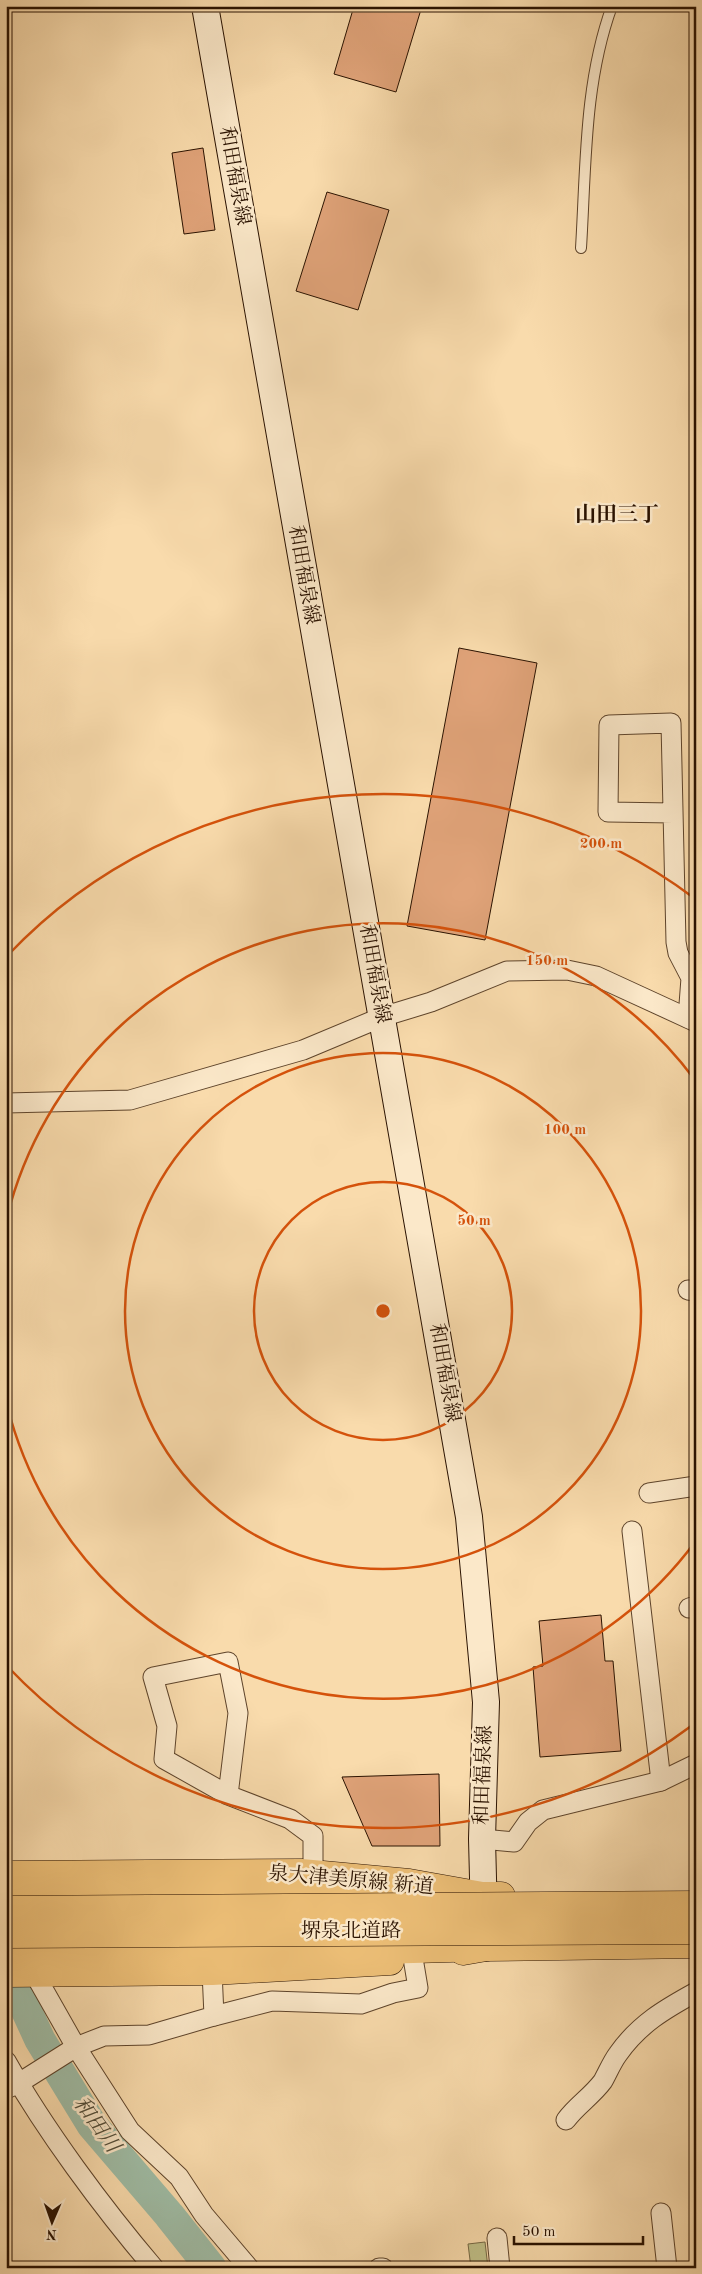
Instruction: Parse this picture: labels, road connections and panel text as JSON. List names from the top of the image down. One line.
{"streets":{"main road":["和田福泉線","泉大津美原線 新道","堺泉北道路"]},"districts":["山田三丁"],"water":["和田川"],"scale_bar":"50 m","north":"bottom","rings":["200 m","150 m","100 m","50 m"]}
